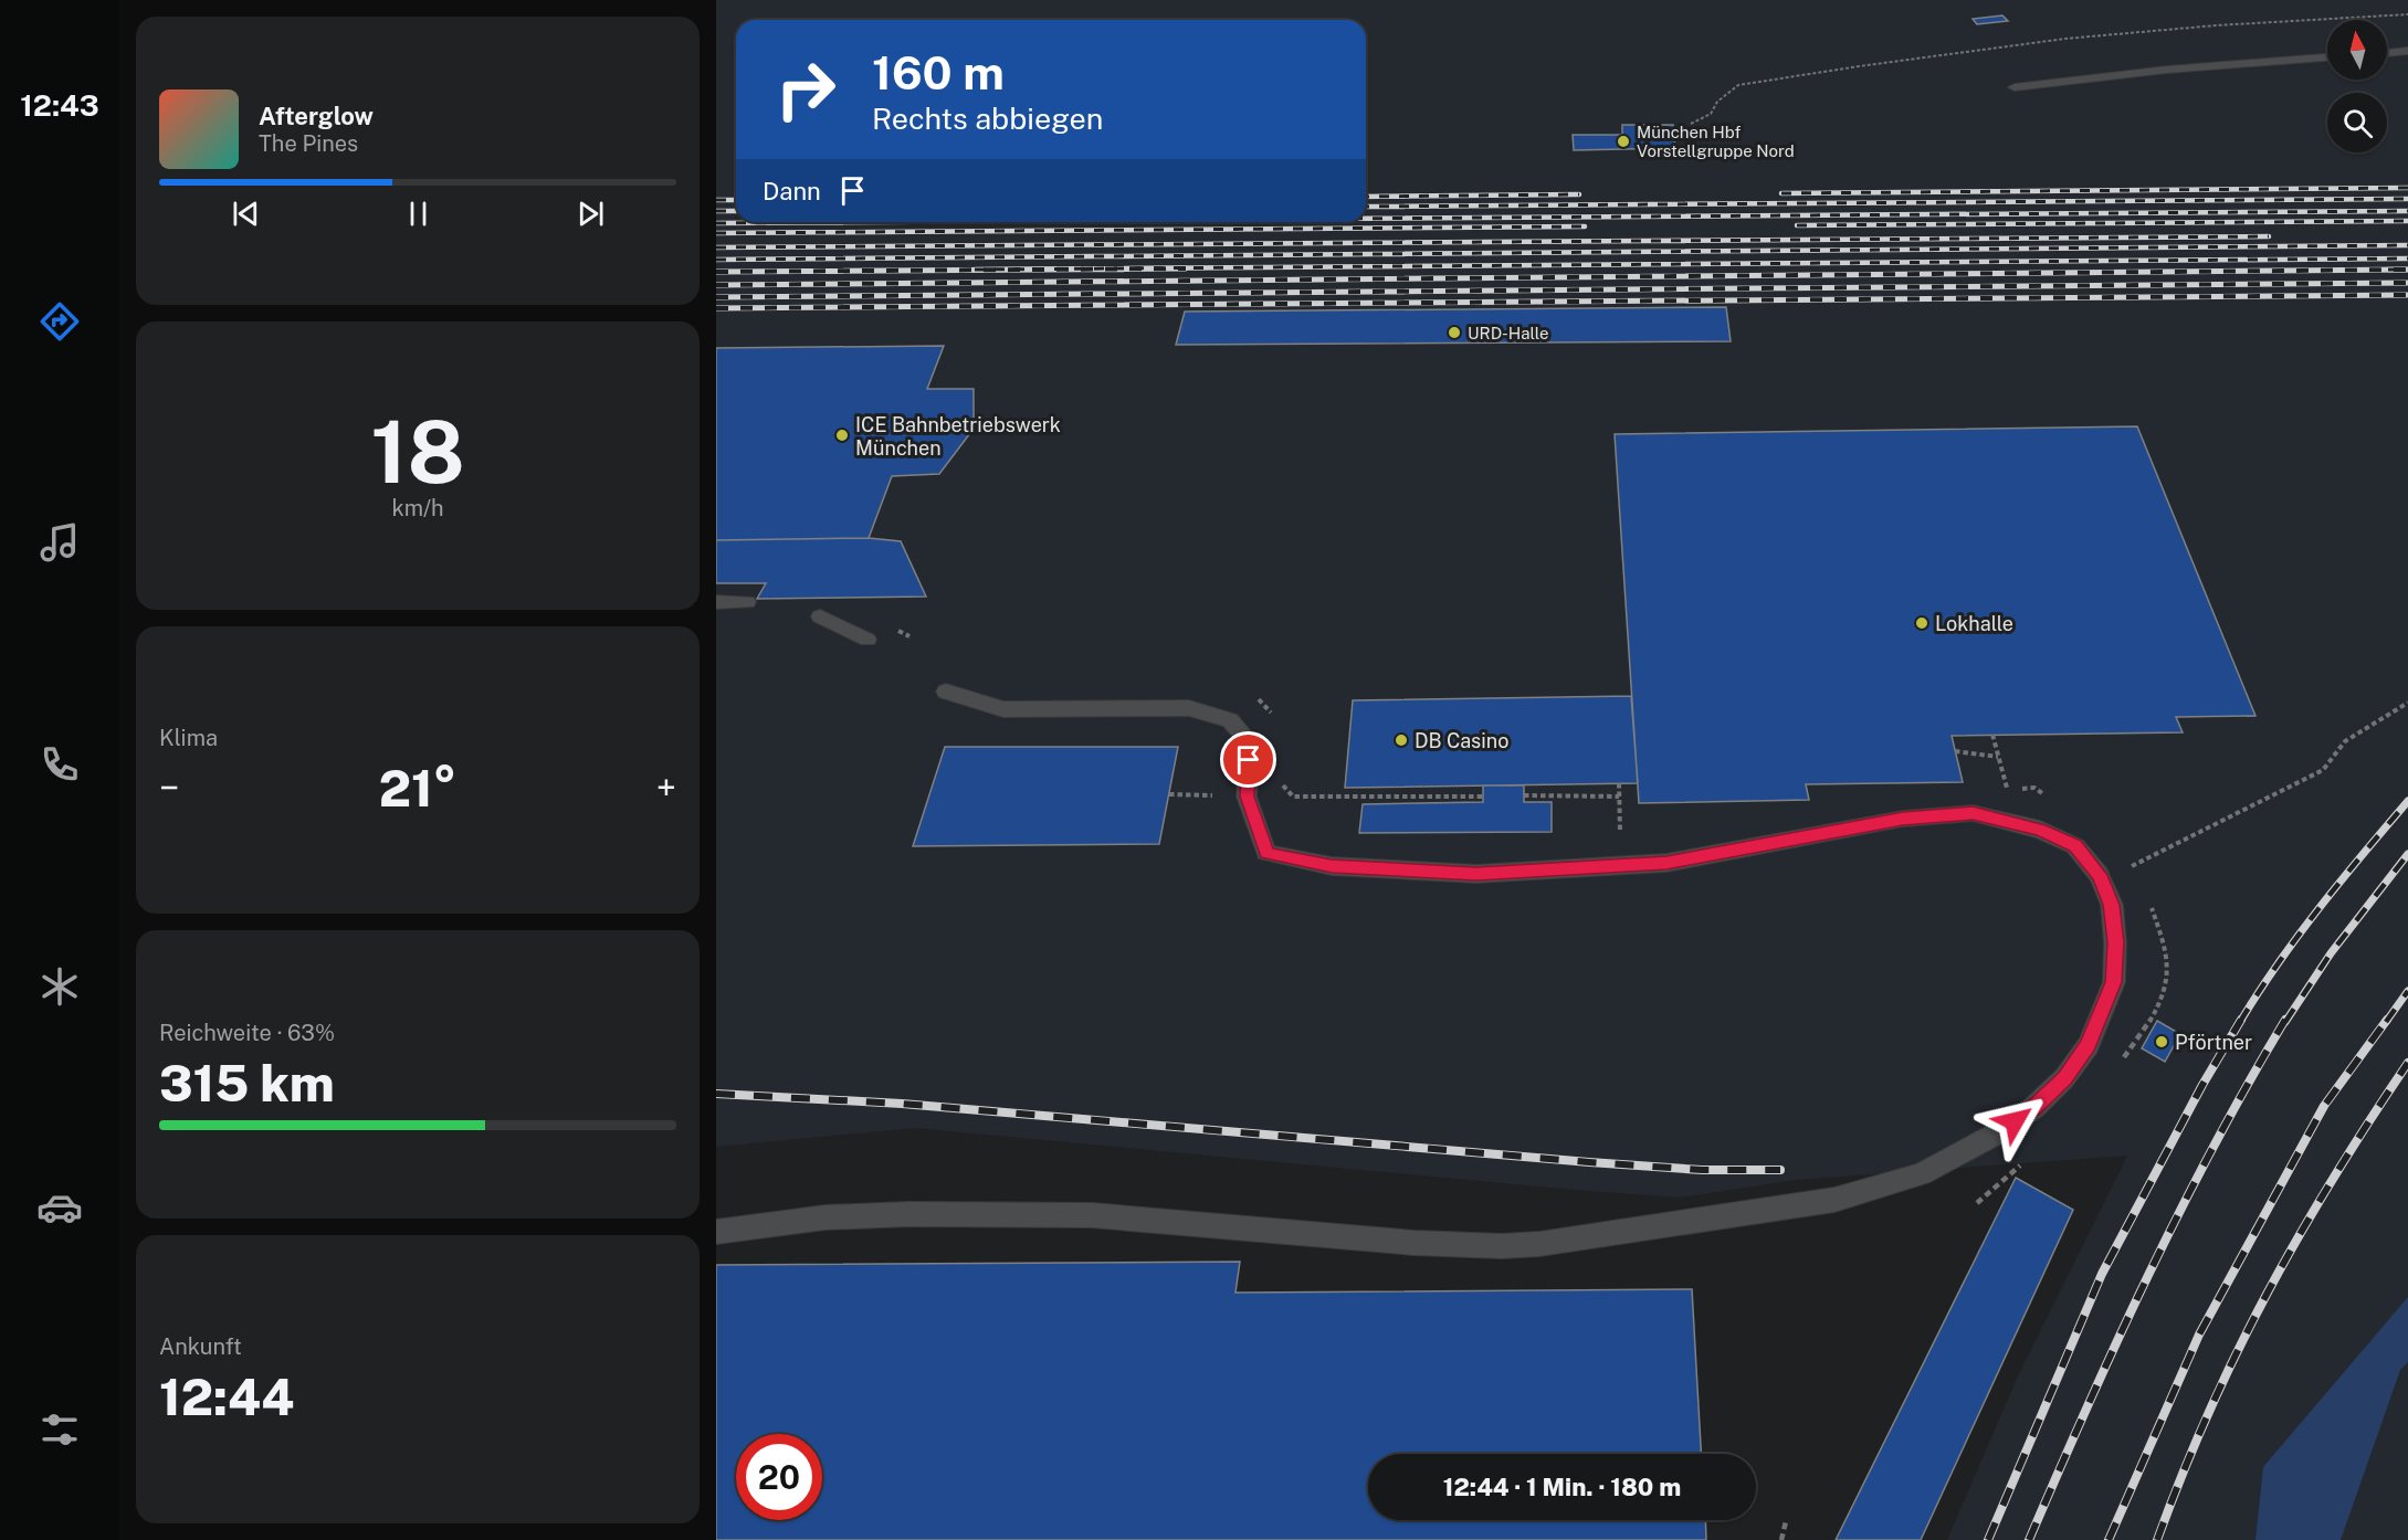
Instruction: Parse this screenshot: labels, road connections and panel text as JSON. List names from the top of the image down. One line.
{"places":["München Hbf Vorstellgruppe Nord","URD-Halle","ICE Bahnbetriebswerk München","Lokhalle","DB Casino","Pförtner"],"north":"top","page":{"tabs":"12:43","turn":["160 m","Rechts abbiegen"],"song":["Afterglow","The Pines"],"then":"Dann","tile":[["18","km/h"],"Klima",["Reichweite · 63%","315 km"],["Ankunft","12:44"]],"heat":["−","21°","+"],"limit":"20","trip":"12:44 · 1 Min. · 180 m"}}
